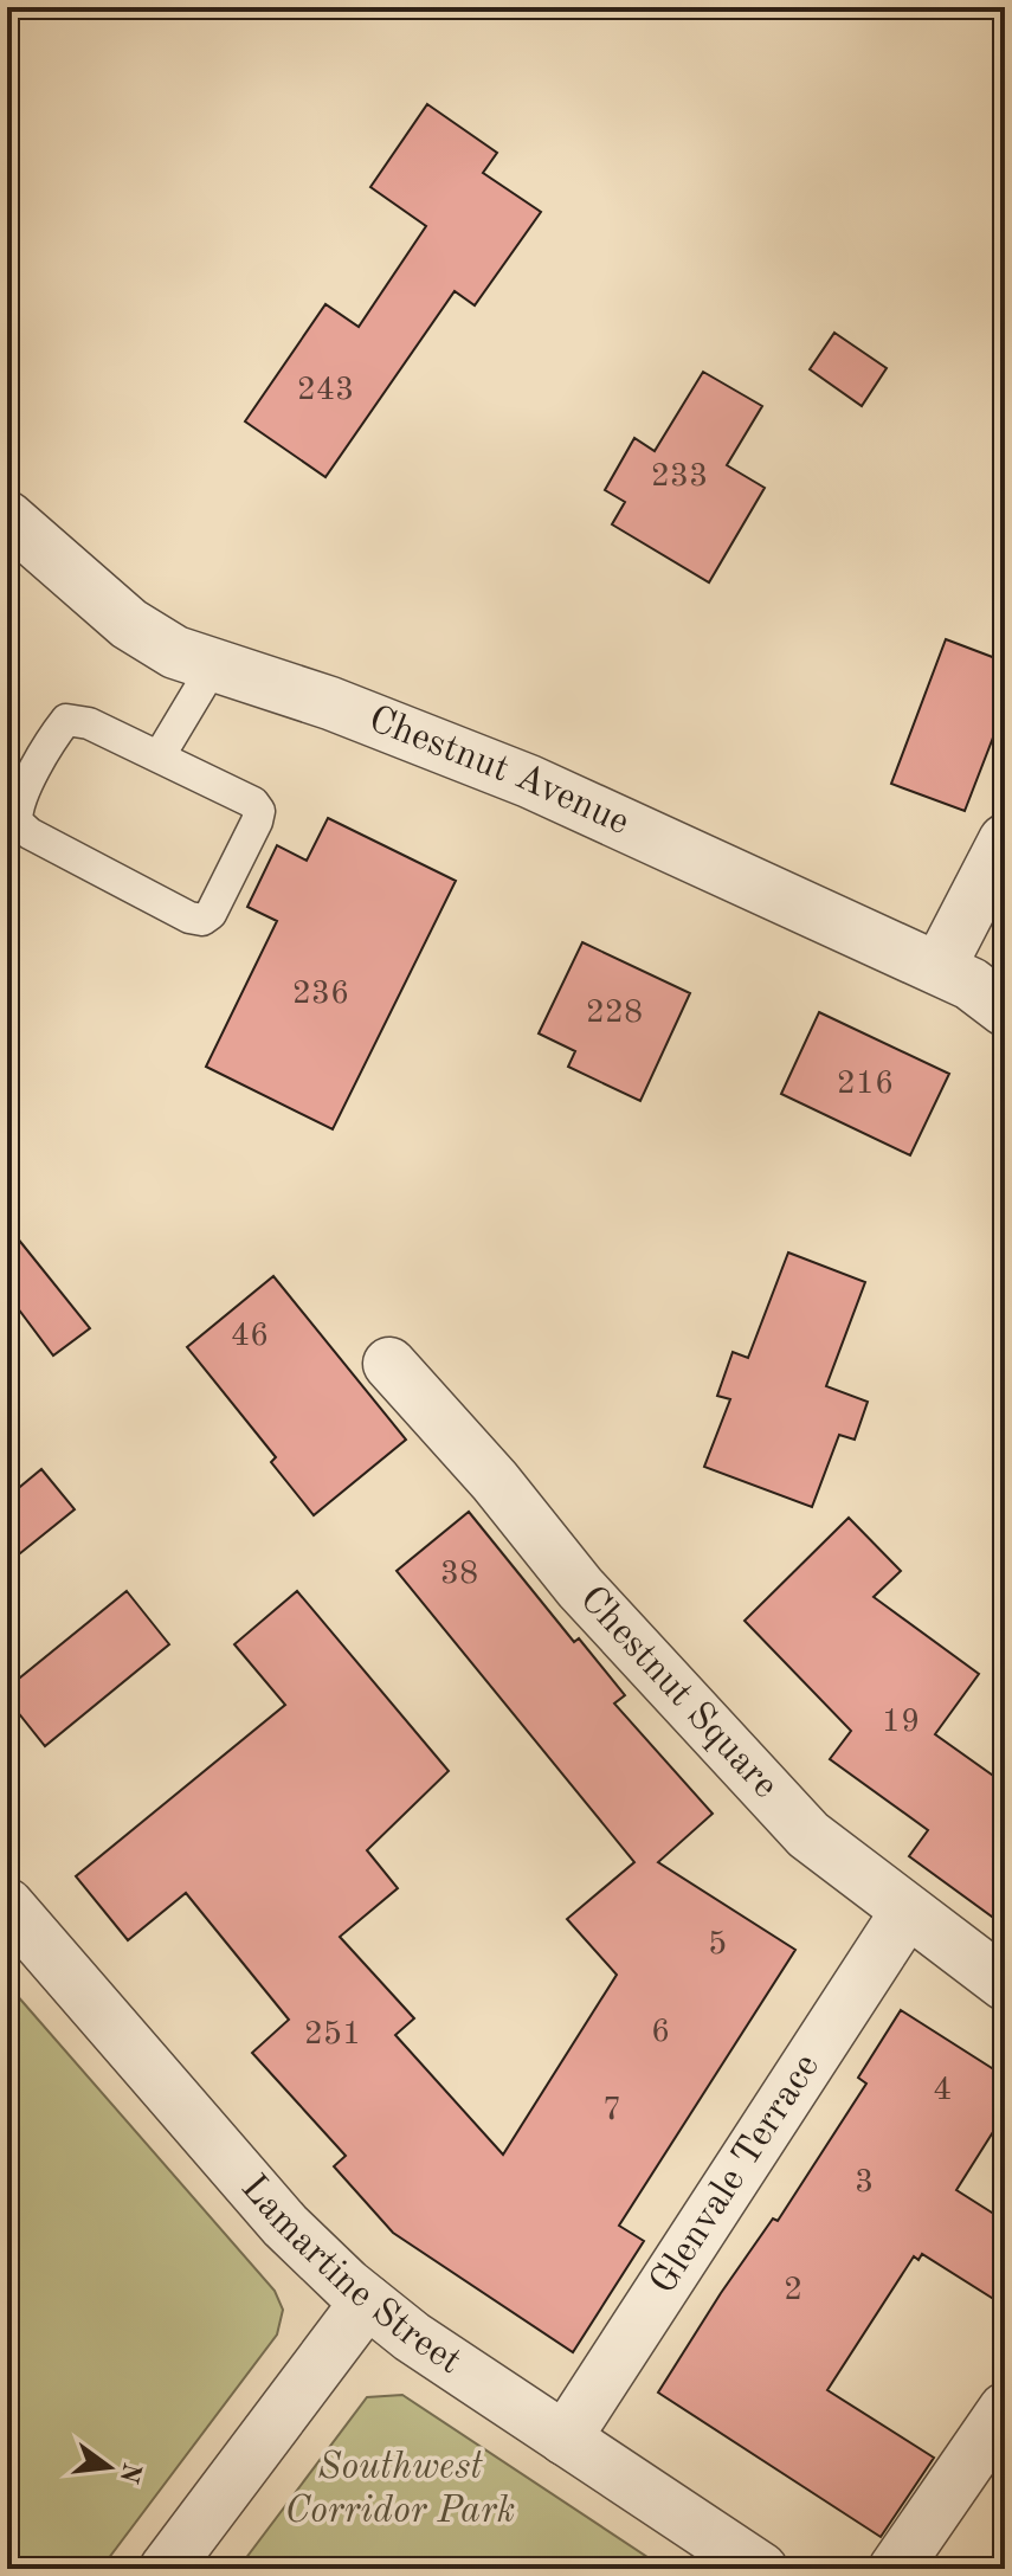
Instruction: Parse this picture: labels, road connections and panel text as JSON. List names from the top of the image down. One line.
{"streets":{"street":["Chestnut Avenue","Chestnut Square","Glenvale Terrace","Lamartine Street"]},"crossings":[["Chestnut Square","Glenvale Terrace"],["Glenvale Terrace","Lamartine Street"]],"parks":["Southwest Corridor Park"],"house_numbers":["243","233","236","228","216","46","38","19","5","6","251","4","7","3","2"],"north":"right"}
